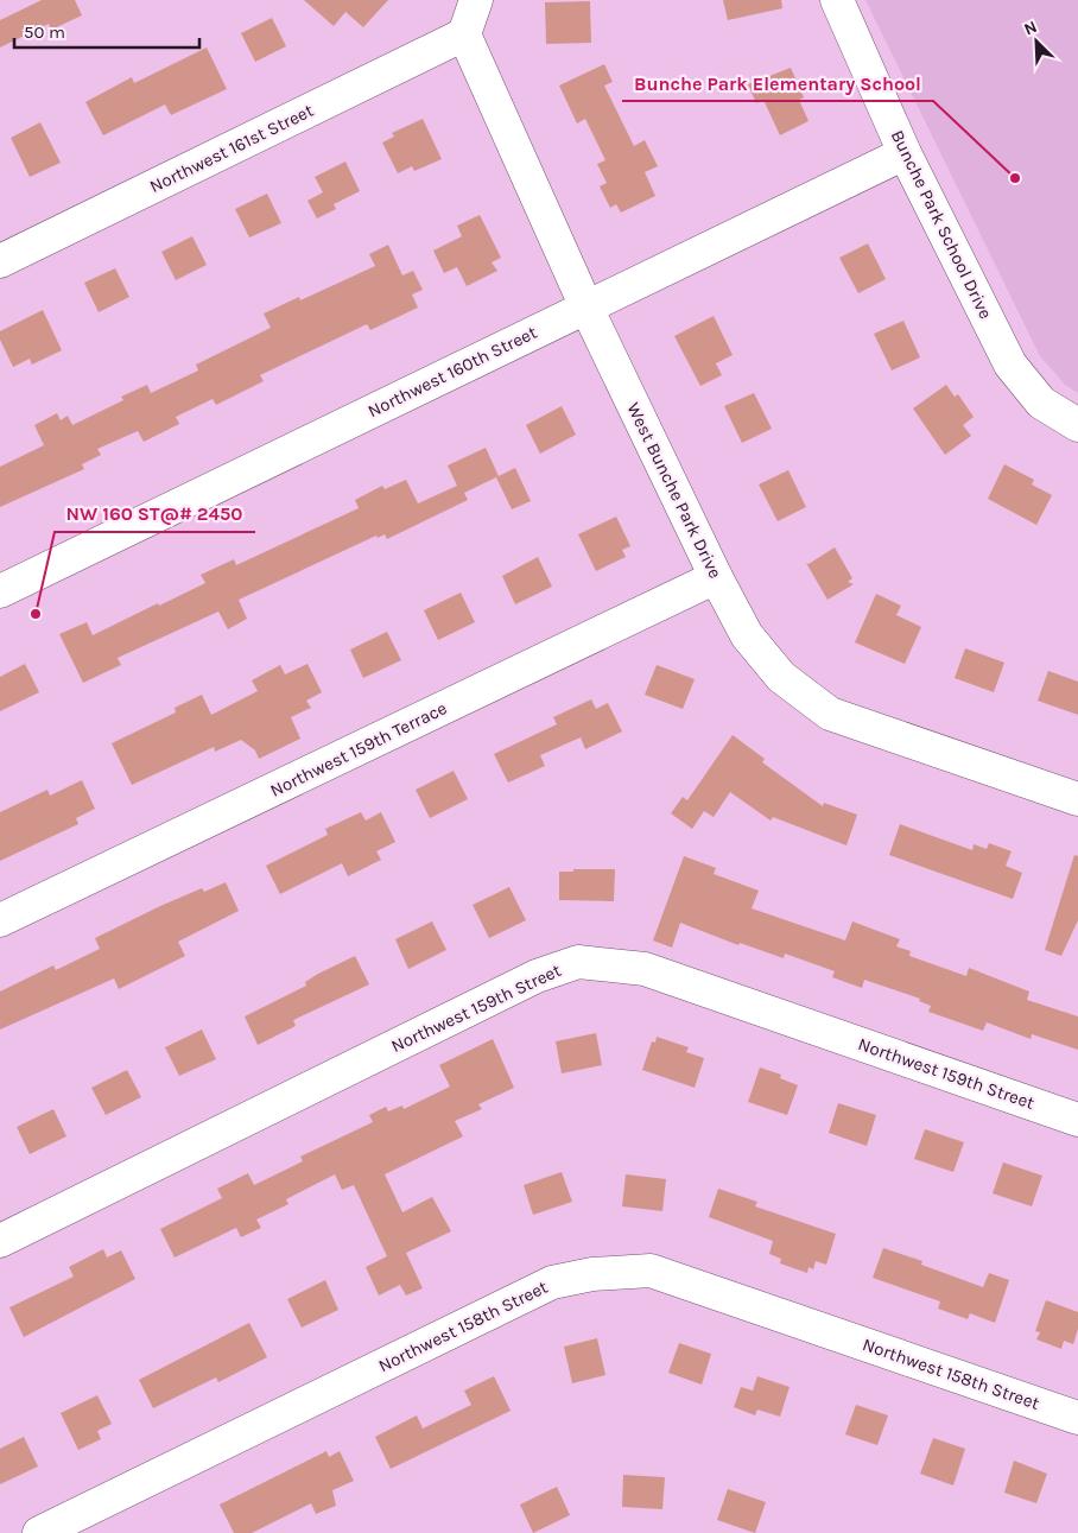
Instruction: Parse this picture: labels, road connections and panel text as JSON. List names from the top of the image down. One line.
{"streets":{"street":["Northwest 161st Street","Bunche Park School Drive","Northwest 160th Street","West Bunche Park Drive","Northwest 159th Terrace","Northwest 159th Street","Northwest 158th Street"]},"crossings":[["Northwest 161st Street","West Bunche Park Drive"],["Bunche Park School Drive","Northwest 160th Street"],["Northwest 160th Street","West Bunche Park Drive"],["West Bunche Park Drive","Northwest 159th Terrace"]],"places":["Bunche Park Elementary School","NW 160 ST@# 2450"],"scale_bar":"50 m","north":"top left"}
